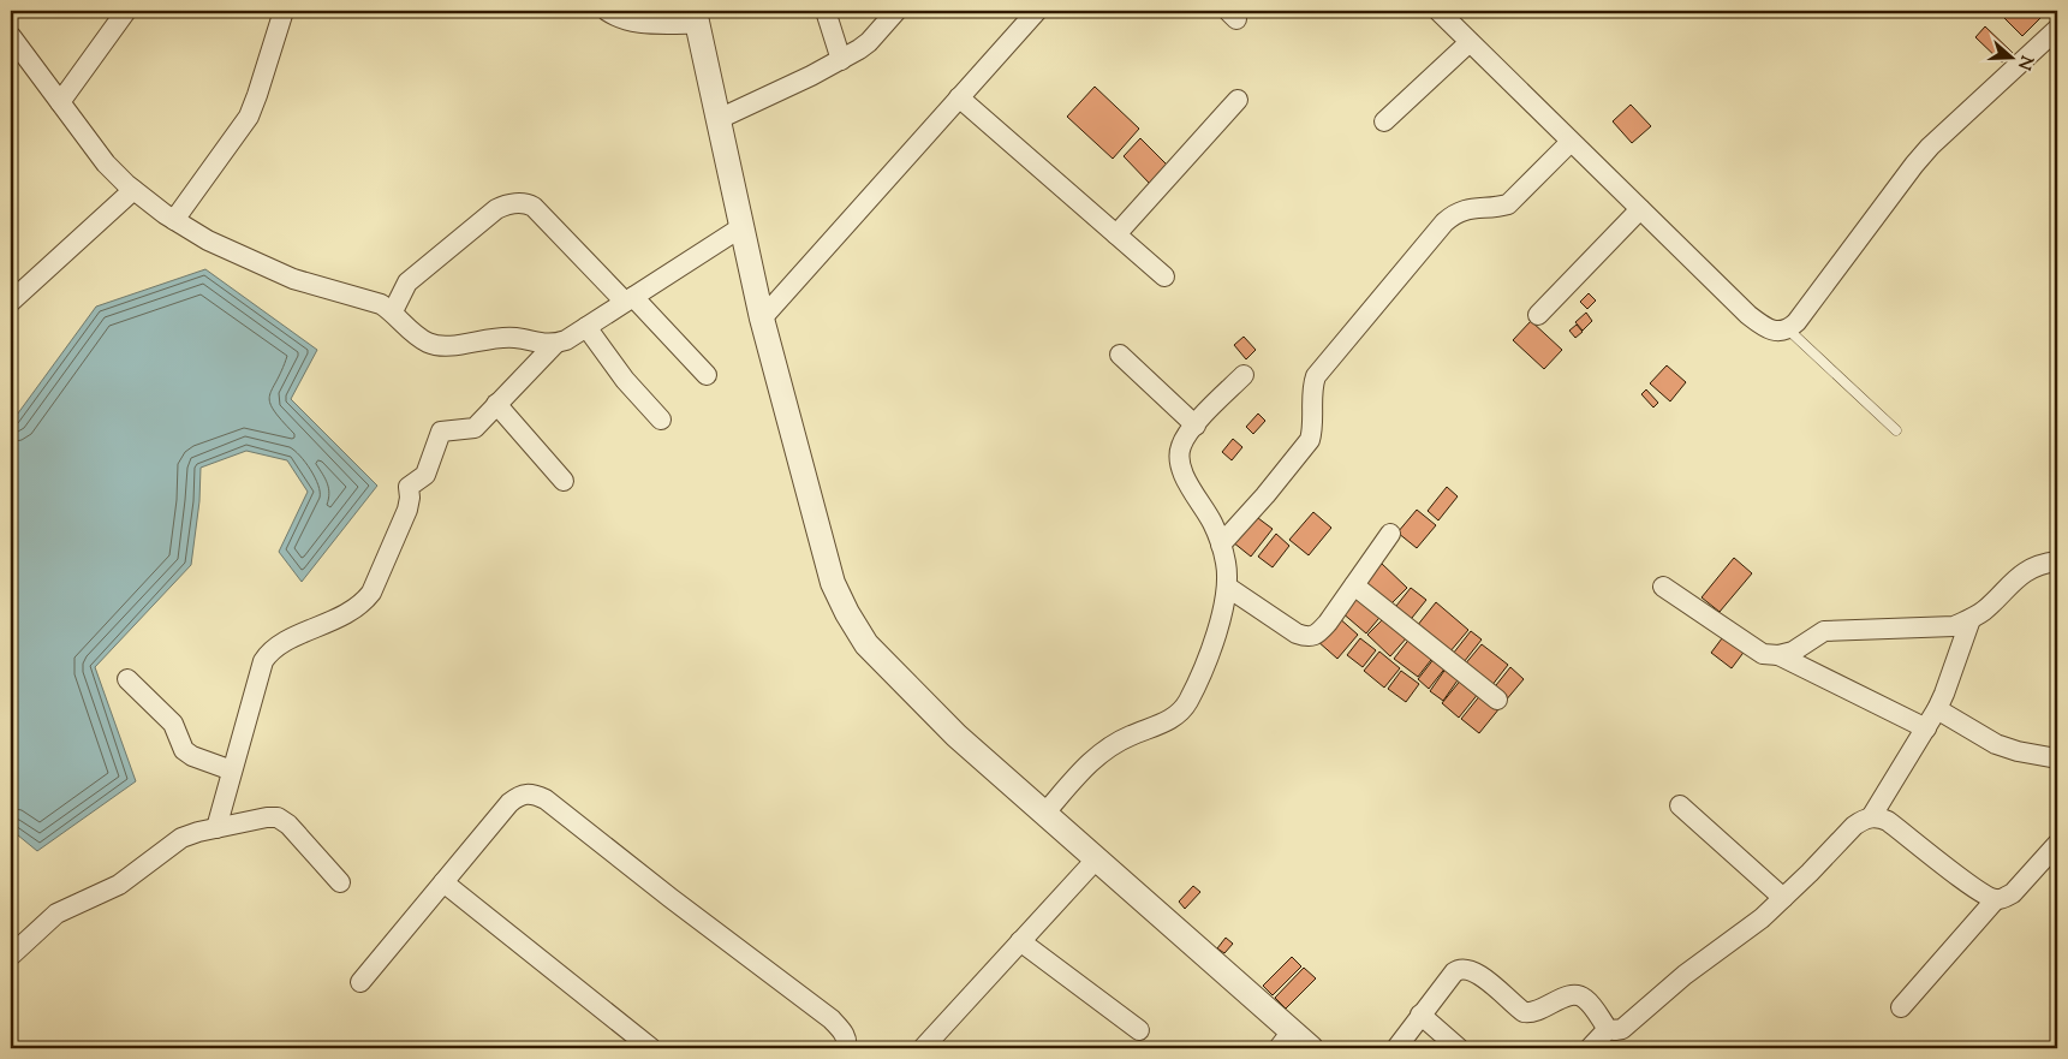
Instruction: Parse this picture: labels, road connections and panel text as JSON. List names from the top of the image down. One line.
{"north":"right"}
